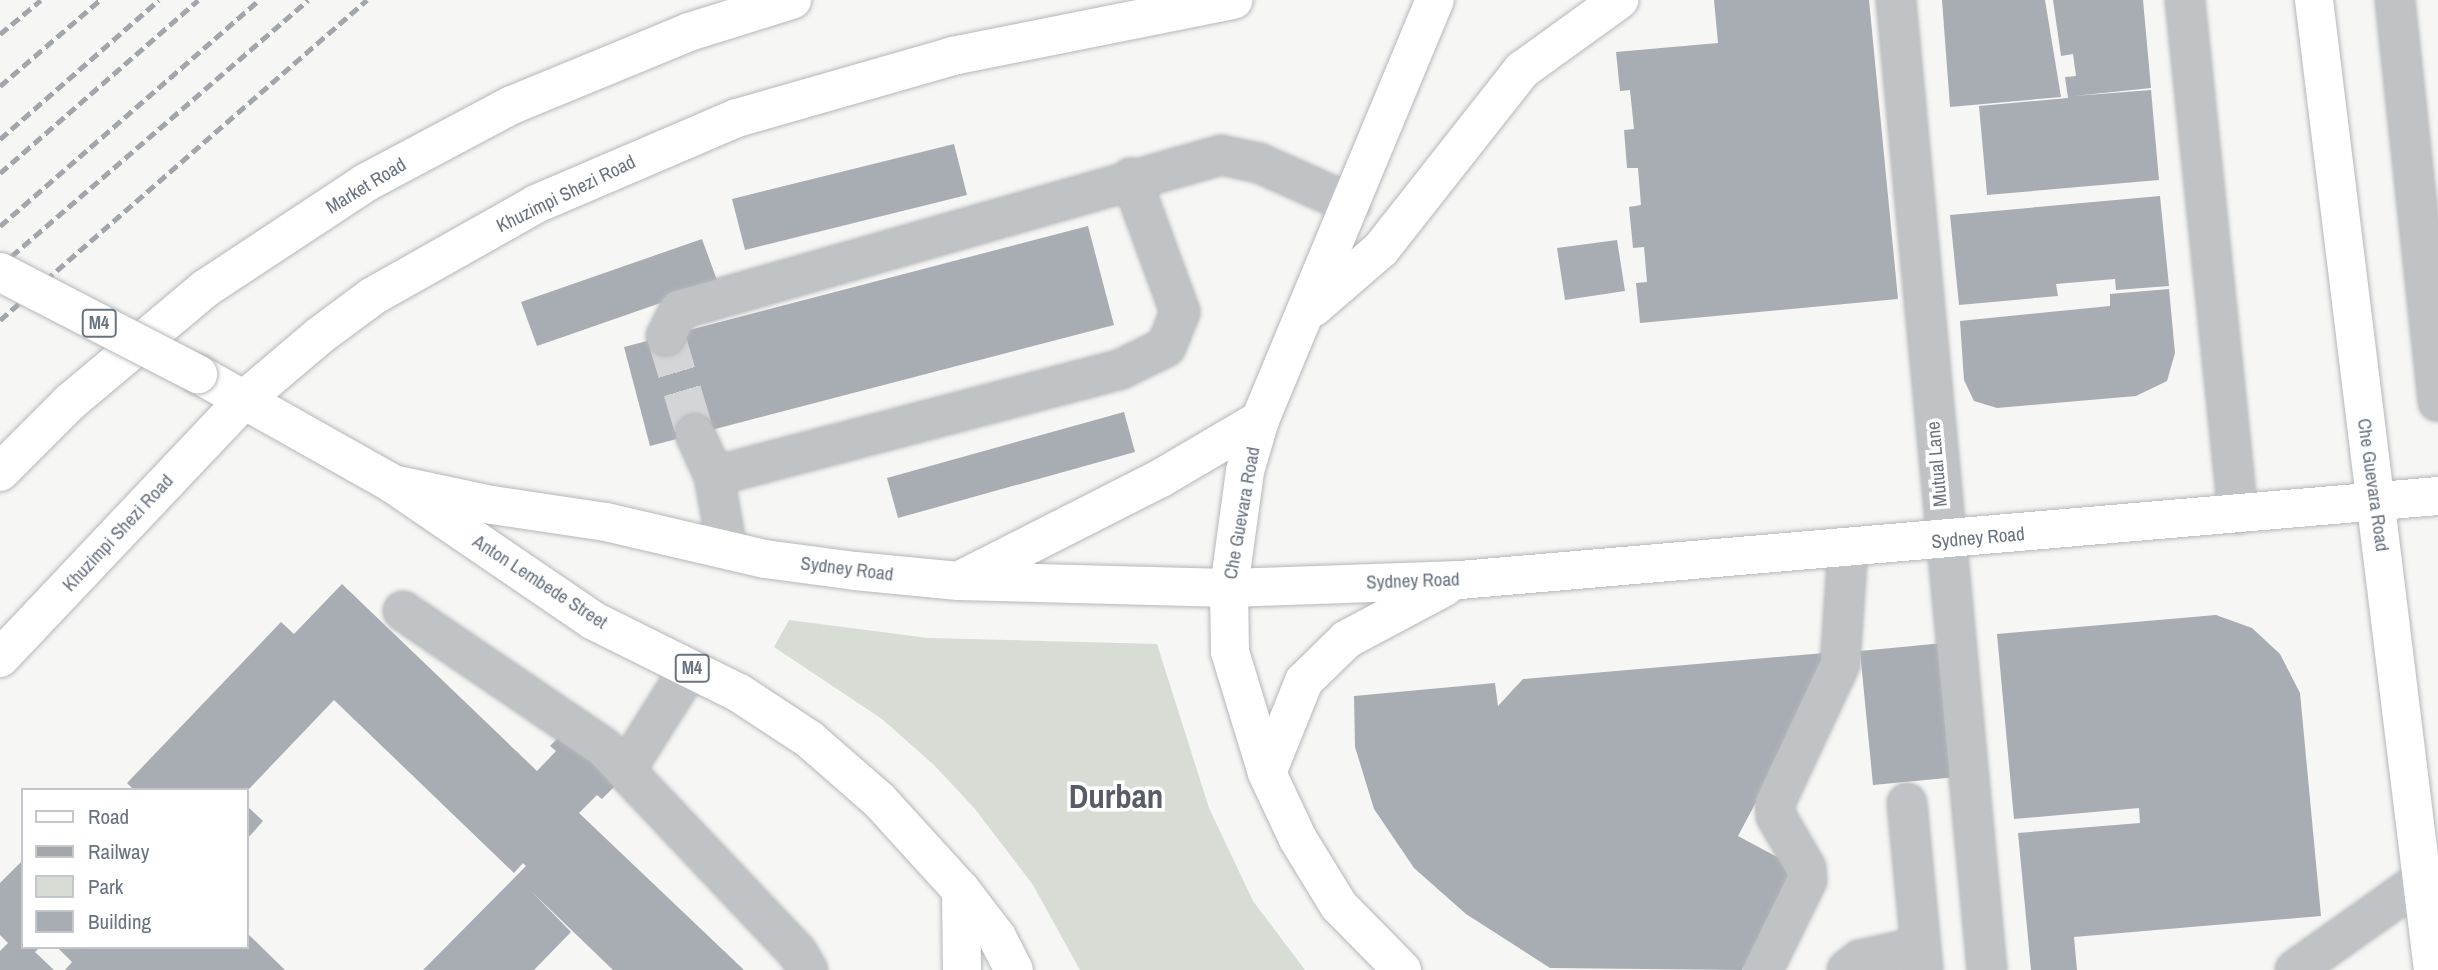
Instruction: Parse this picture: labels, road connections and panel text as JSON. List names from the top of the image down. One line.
{"streets":{"main road":["Market Road","Khuzimpi Shezi Road","M4","Che Guevara Road","Sydney Road","Anton Lembede Street"],"street":["Mutual Lane"]},"crossings":[["Khuzimpi Shezi Road","Anton Lembede Street"],["Mutual Lane","Sydney Road"],["Che Guevara Road","Sydney Road"],["Sydney Road","Anton Lembede Street"]],"districts":["Durban"],"legend":["Road","Railway","Park","Building"]}
